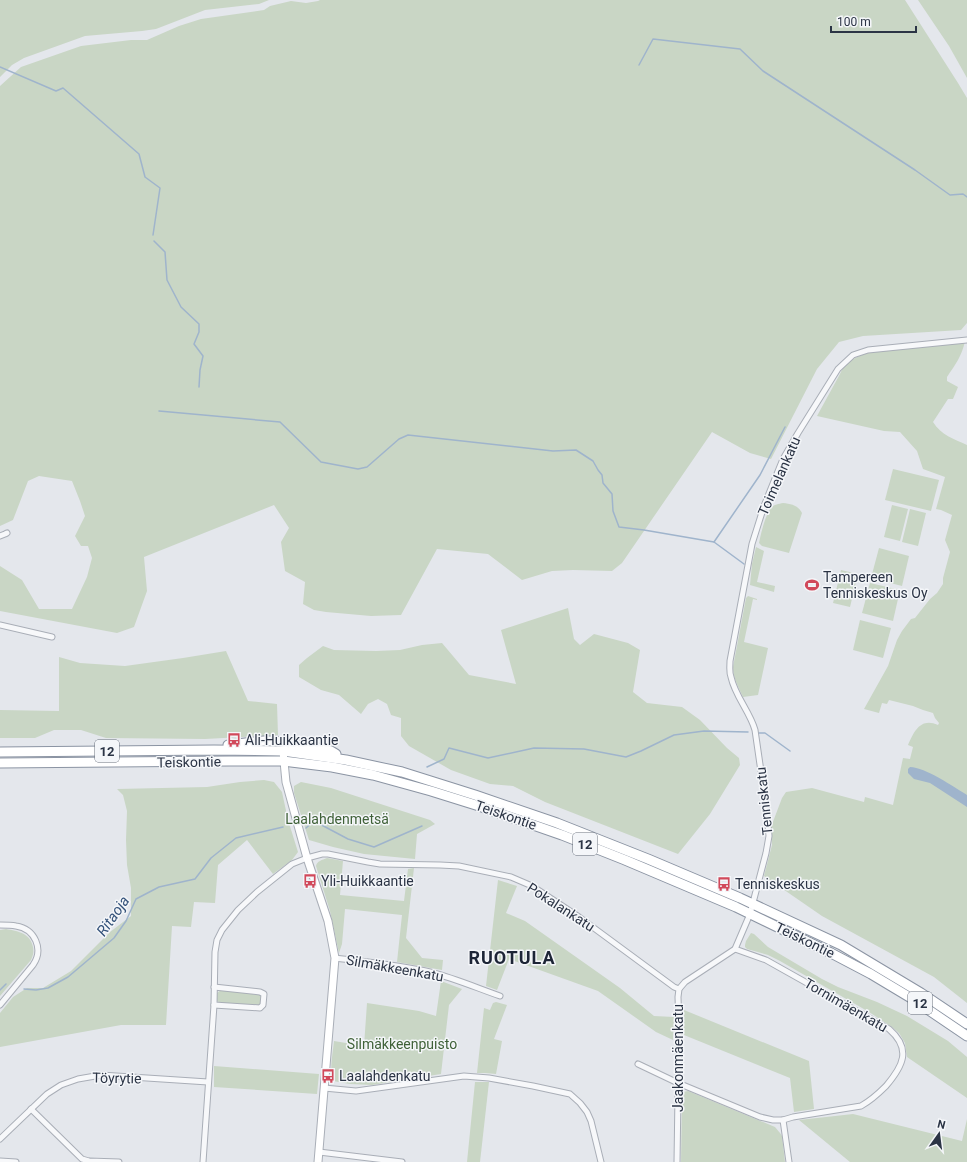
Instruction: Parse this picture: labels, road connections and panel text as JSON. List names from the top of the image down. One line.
{"streets":{"highway":["12","Teiskontie"],"street":["Toimelankatu","Tenniskatu","Pokalankatu","Silmäkkeenkatu","Tornimäenkatu","Jaakonmäenkatu","Töyrytie"]},"crossings":[["Toimelankatu","Tenniskatu"],["12","Teiskontie"],["Teiskontie","Tenniskatu"],["Pokalankatu","Jaakonmäenkatu"],["Tornimäenkatu","Jaakonmäenkatu"]],"districts":["RUOTULA"],"water":["Ritaoja"],"parks":["Laalahdenmetsä","Silmäkkeenpuisto"],"places":{"sports":["Tampereen Tenniskeskus Oy"],"bus stop":["Ali-Huikkaantie","Yli-Huikkaantie","Tenniskeskus","Laalahdenkatu"]},"scale_bar":"100 m","north":"top"}
